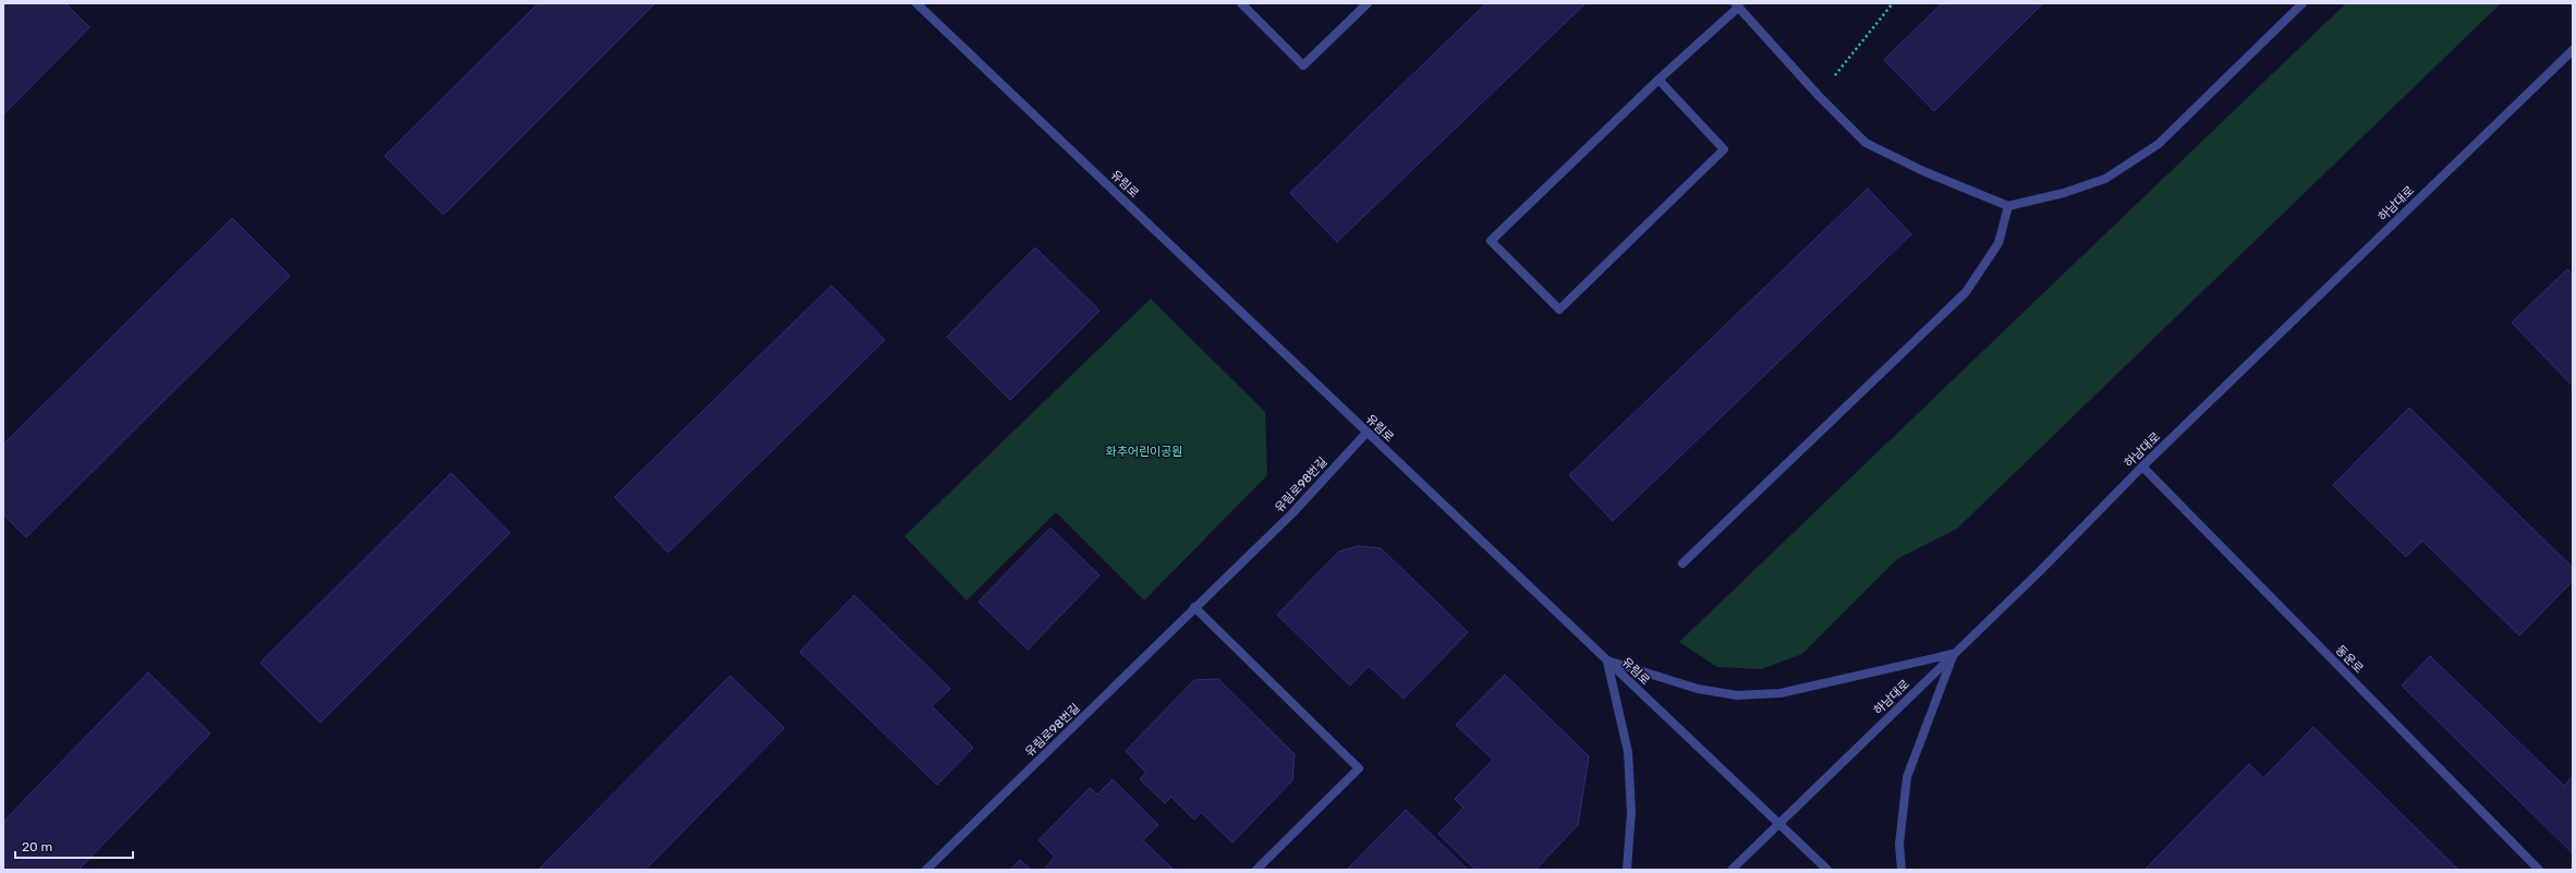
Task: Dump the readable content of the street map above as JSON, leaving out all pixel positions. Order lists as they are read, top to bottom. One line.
{"streets":{"street":["유림로","하남대로","유림로98번길","동운로"]},"crossings":[["유림로","하남대로"],["유림로","유림로98번길"],["하남대로","동운로"]],"parks":["화추어린이공원"],"scale_bar":"20 m"}
